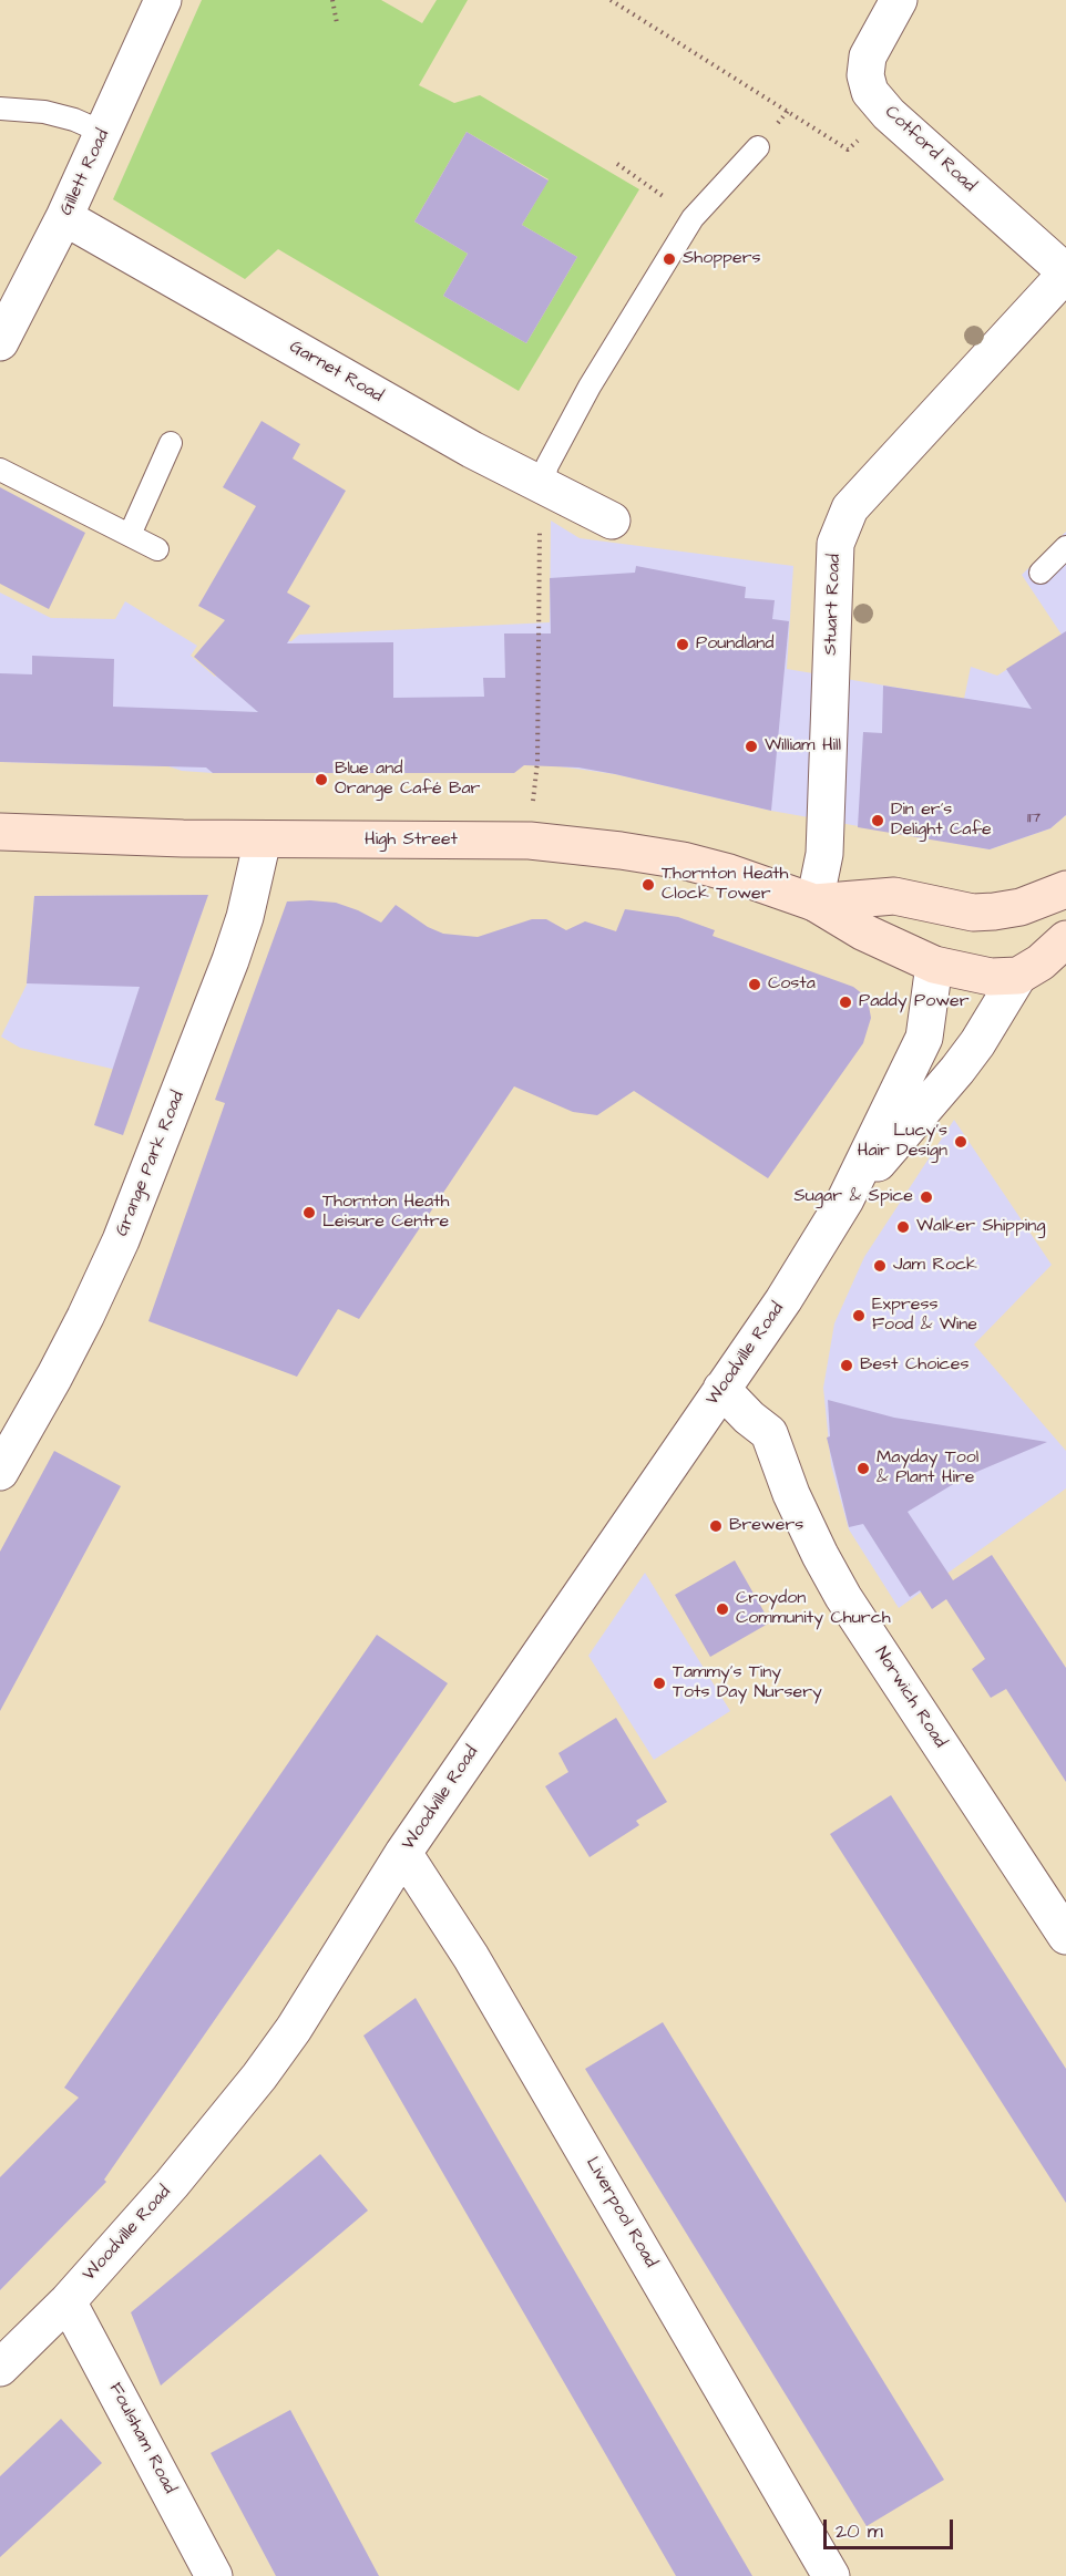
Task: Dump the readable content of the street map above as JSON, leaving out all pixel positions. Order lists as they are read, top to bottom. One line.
{"streets":{"main road":["High Street"],"street":["Cotford Road","Gillett Road","Garnet Road","Stuart Road","Grange Park Road","Woodville Road","Norwich Road","Liverpool Road","Foulsham Road"]},"crossings":[["Cotford Road","Stuart Road"],["Gillett Road","Garnet Road"],["Stuart Road","High Street"],["High Street","Grange Park Road"],["High Street","Woodville Road"],["Woodville Road","Norwich Road"],["Woodville Road","Liverpool Road"],["Woodville Road","Foulsham Road"]],"places":["Shoppers","Poundland","William Hill","Blue and Orange Café Bar","Din er's Delight Cafe","Thornton Heath Clock Tower","Costa","Paddy Power","Lucy's Hair Design","Sugar & Spice","Thornton Heath Leisure Centre","Walker Shipping","Jam Rock","Express Food & Wine","Best Choices","Mayday Tool & Plant Hire","Brewers","Croydon Community Church","Tammy's Tiny Tots Day Nursery"],"house_numbers":["117"],"scale_bar":"20 m"}
